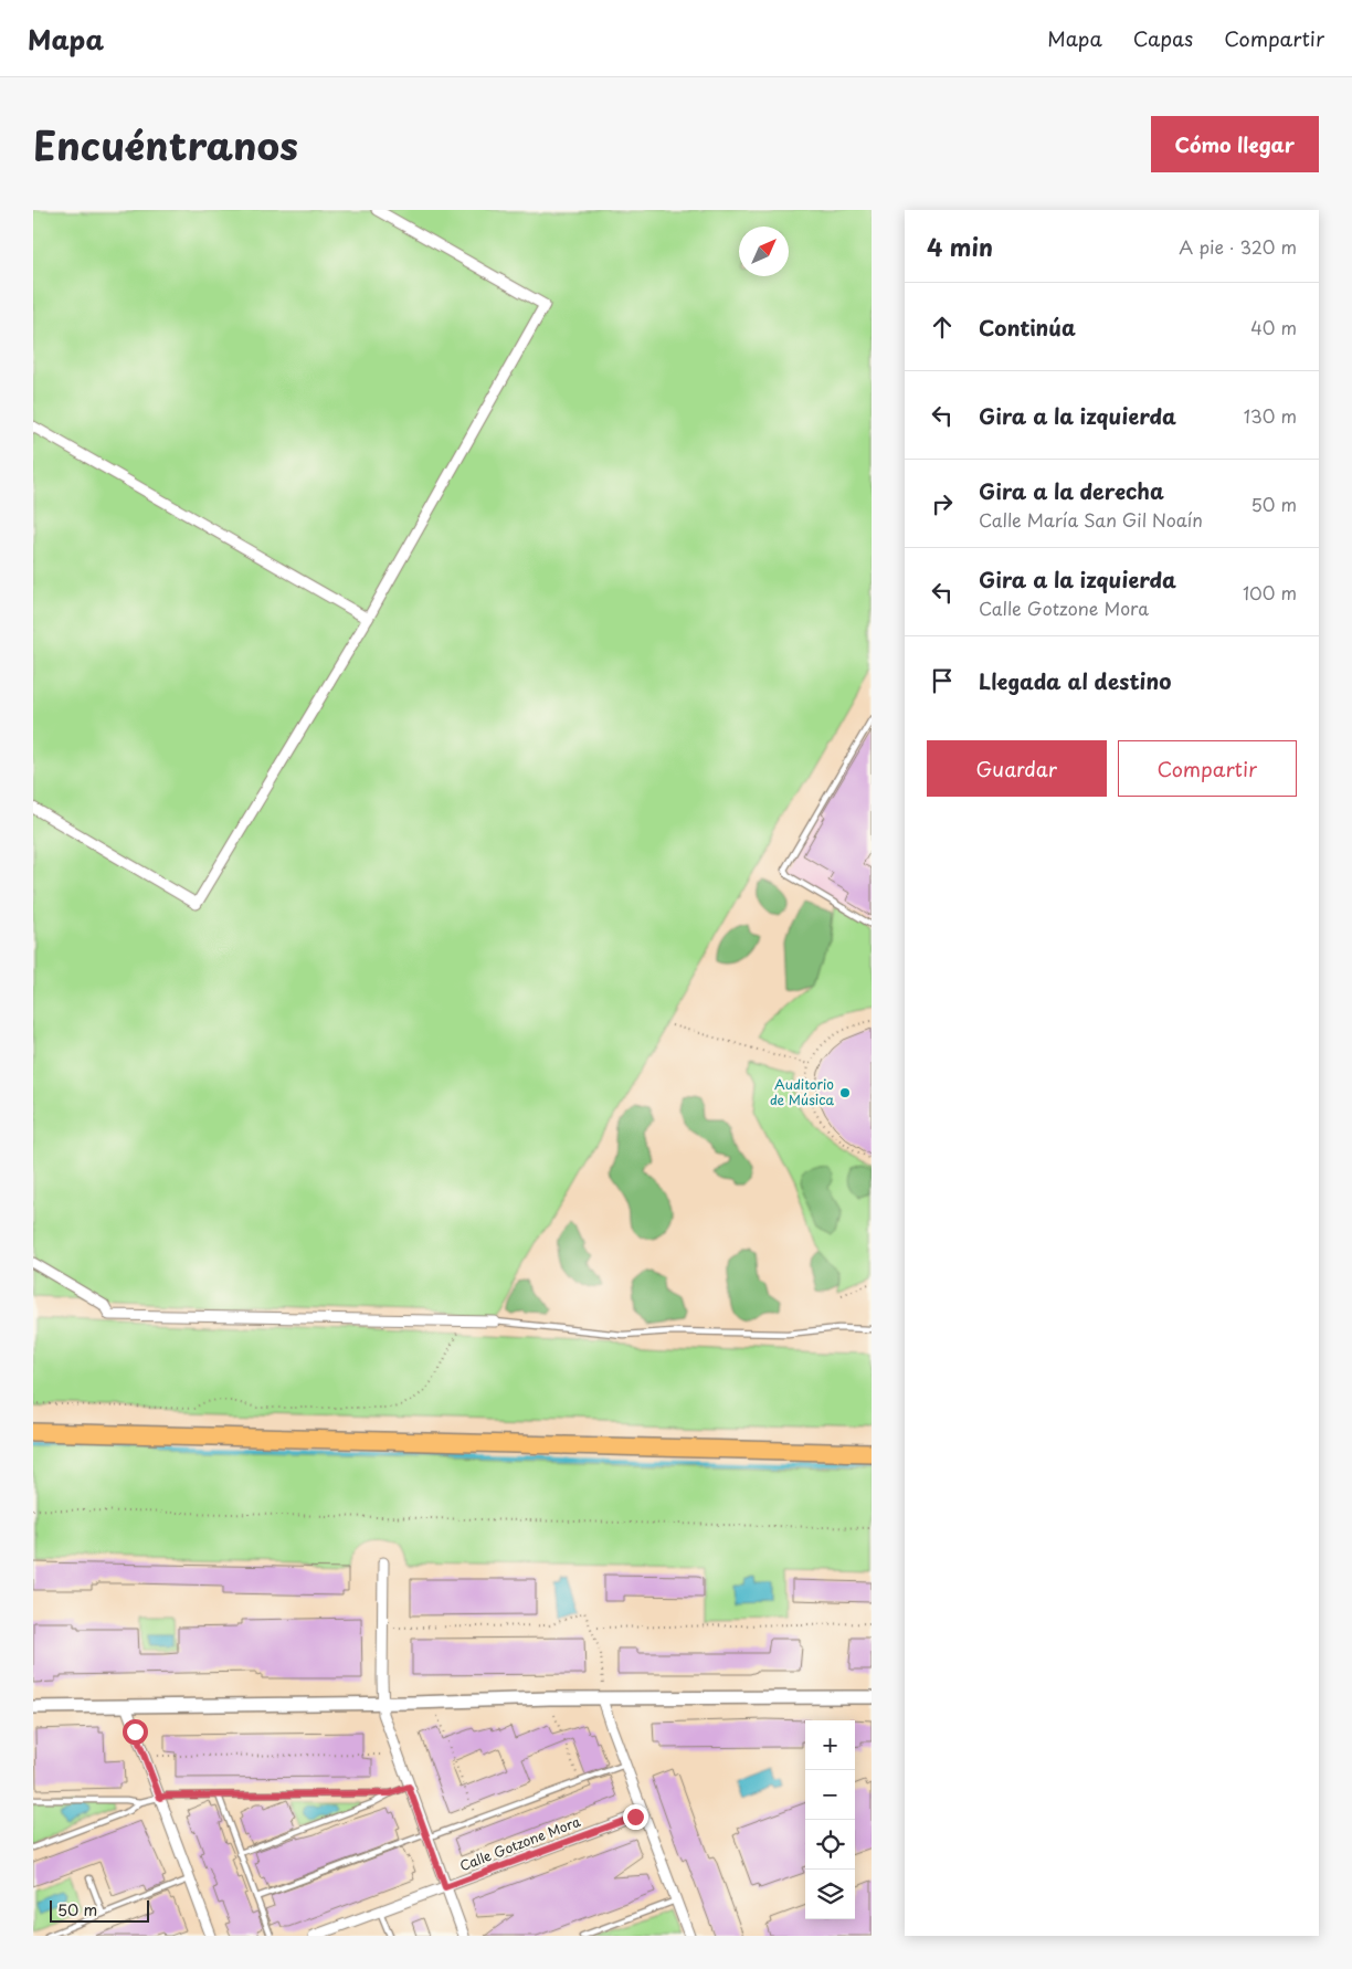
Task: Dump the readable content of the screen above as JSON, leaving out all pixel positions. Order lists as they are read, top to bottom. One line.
{"streets":{"street":["Calle Gotzone Mora"]},"places":["Auditorio de Música"],"scale_bar":"50 m","north":"top right","page":{"header":"Mapa","nav":["Mapa","Capas","Compartir"],"title":"Encuéntranos","buttons":["Cómo llegar",["Guardar","Compartir"]],"heading":["4 min","A pie · 320 m"],"list":[["Continúa","40 m"],["Gira a la izquierda","130 m"],["Gira a la derecha","Calle María San Gil Noaín","50 m"],["Gira a la izquierda","Calle Gotzone Mora","100 m"],"Llegada al destino"],"map_buttons":["+","−"],"scale":"50 m"}}
